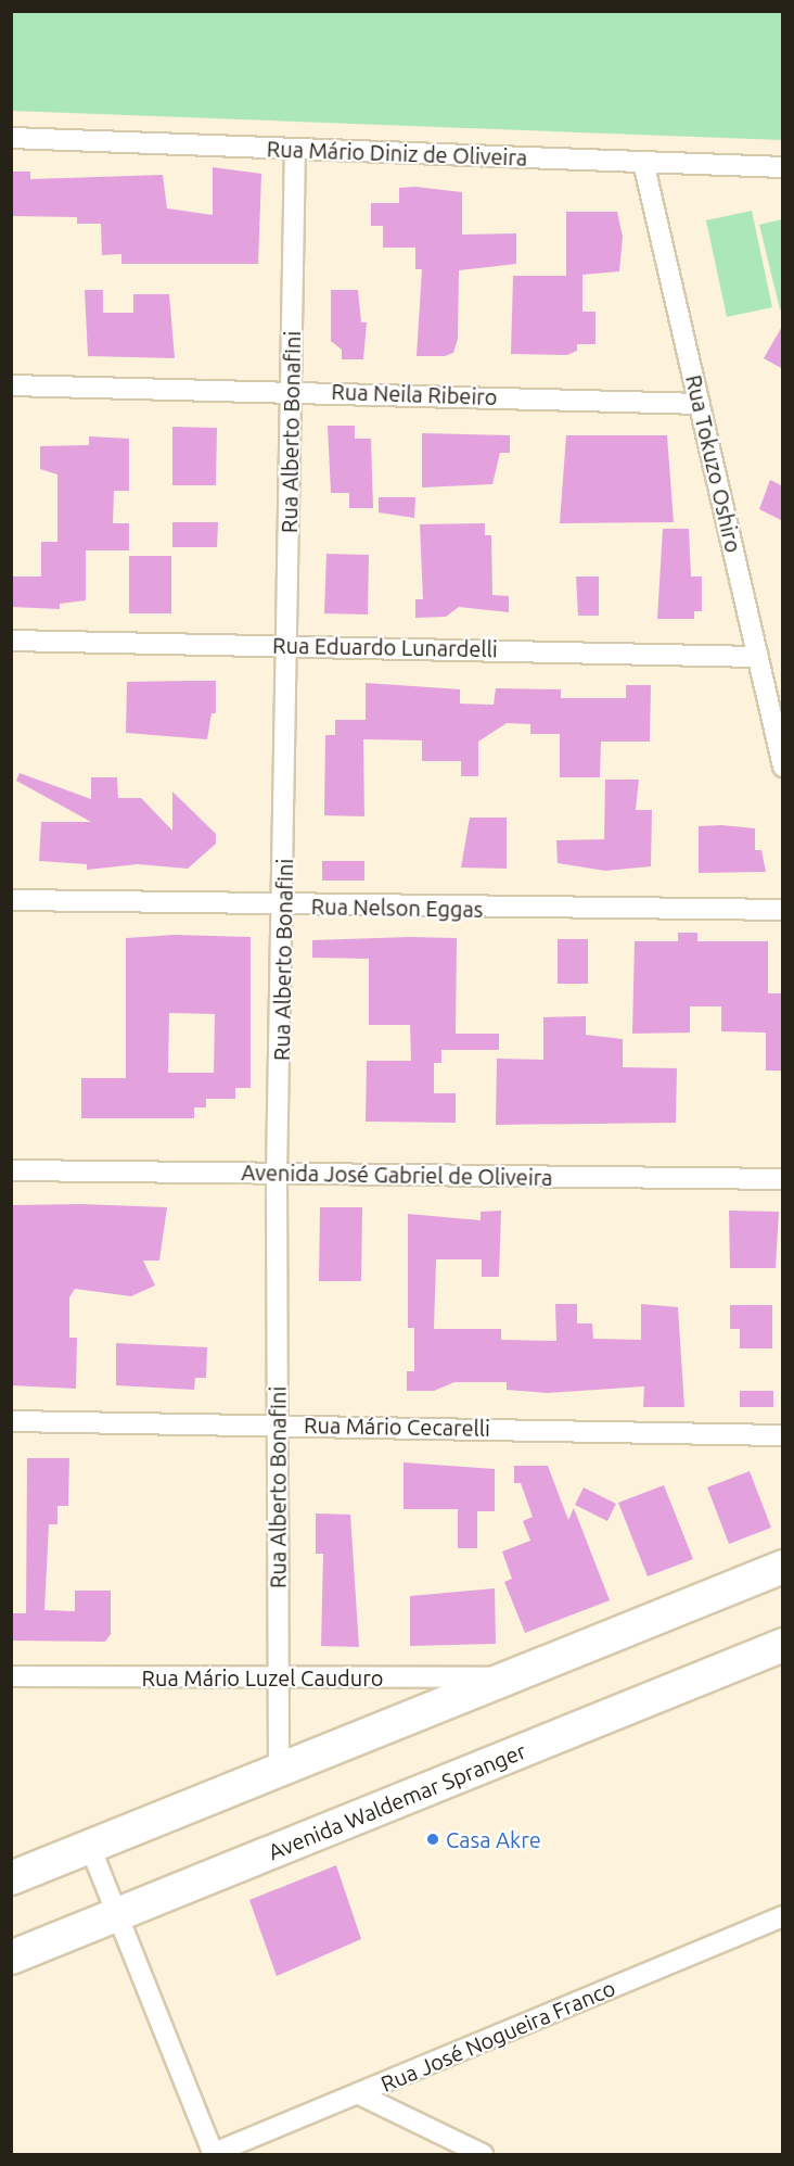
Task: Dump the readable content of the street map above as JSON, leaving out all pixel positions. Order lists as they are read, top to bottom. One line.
{"streets":{"main road":["Avenida Waldemar Spranger"],"street":["Rua Mário Diniz de Oliveira","Rua Neila Ribeiro","Rua Alberto Bonafini","Rua Tokuzo Oshiro","Rua Eduardo Lunardelli","Rua Nelson Eggas","Avenida José Gabriel de Oliveira","Rua Mário Cecarelli","Rua Mário Luzel Cauduro","Rua José Nogueira Franco"]},"crossings":[["Rua Mário Diniz de Oliveira","Rua Alberto Bonafini"],["Rua Mário Diniz de Oliveira","Rua Tokuzo Oshiro"],["Rua Neila Ribeiro","Rua Alberto Bonafini"],["Rua Neila Ribeiro","Rua Tokuzo Oshiro"],["Rua Alberto Bonafini","Rua Eduardo Lunardelli"],["Rua Alberto Bonafini","Rua Nelson Eggas"],["Rua Alberto Bonafini","Avenida José Gabriel de Oliveira"],["Rua Alberto Bonafini","Rua Mário Cecarelli"],["Rua Alberto Bonafini","Rua Mário Luzel Cauduro"],["Rua Tokuzo Oshiro","Rua Eduardo Lunardelli"]],"places":["Casa Akre"]}
